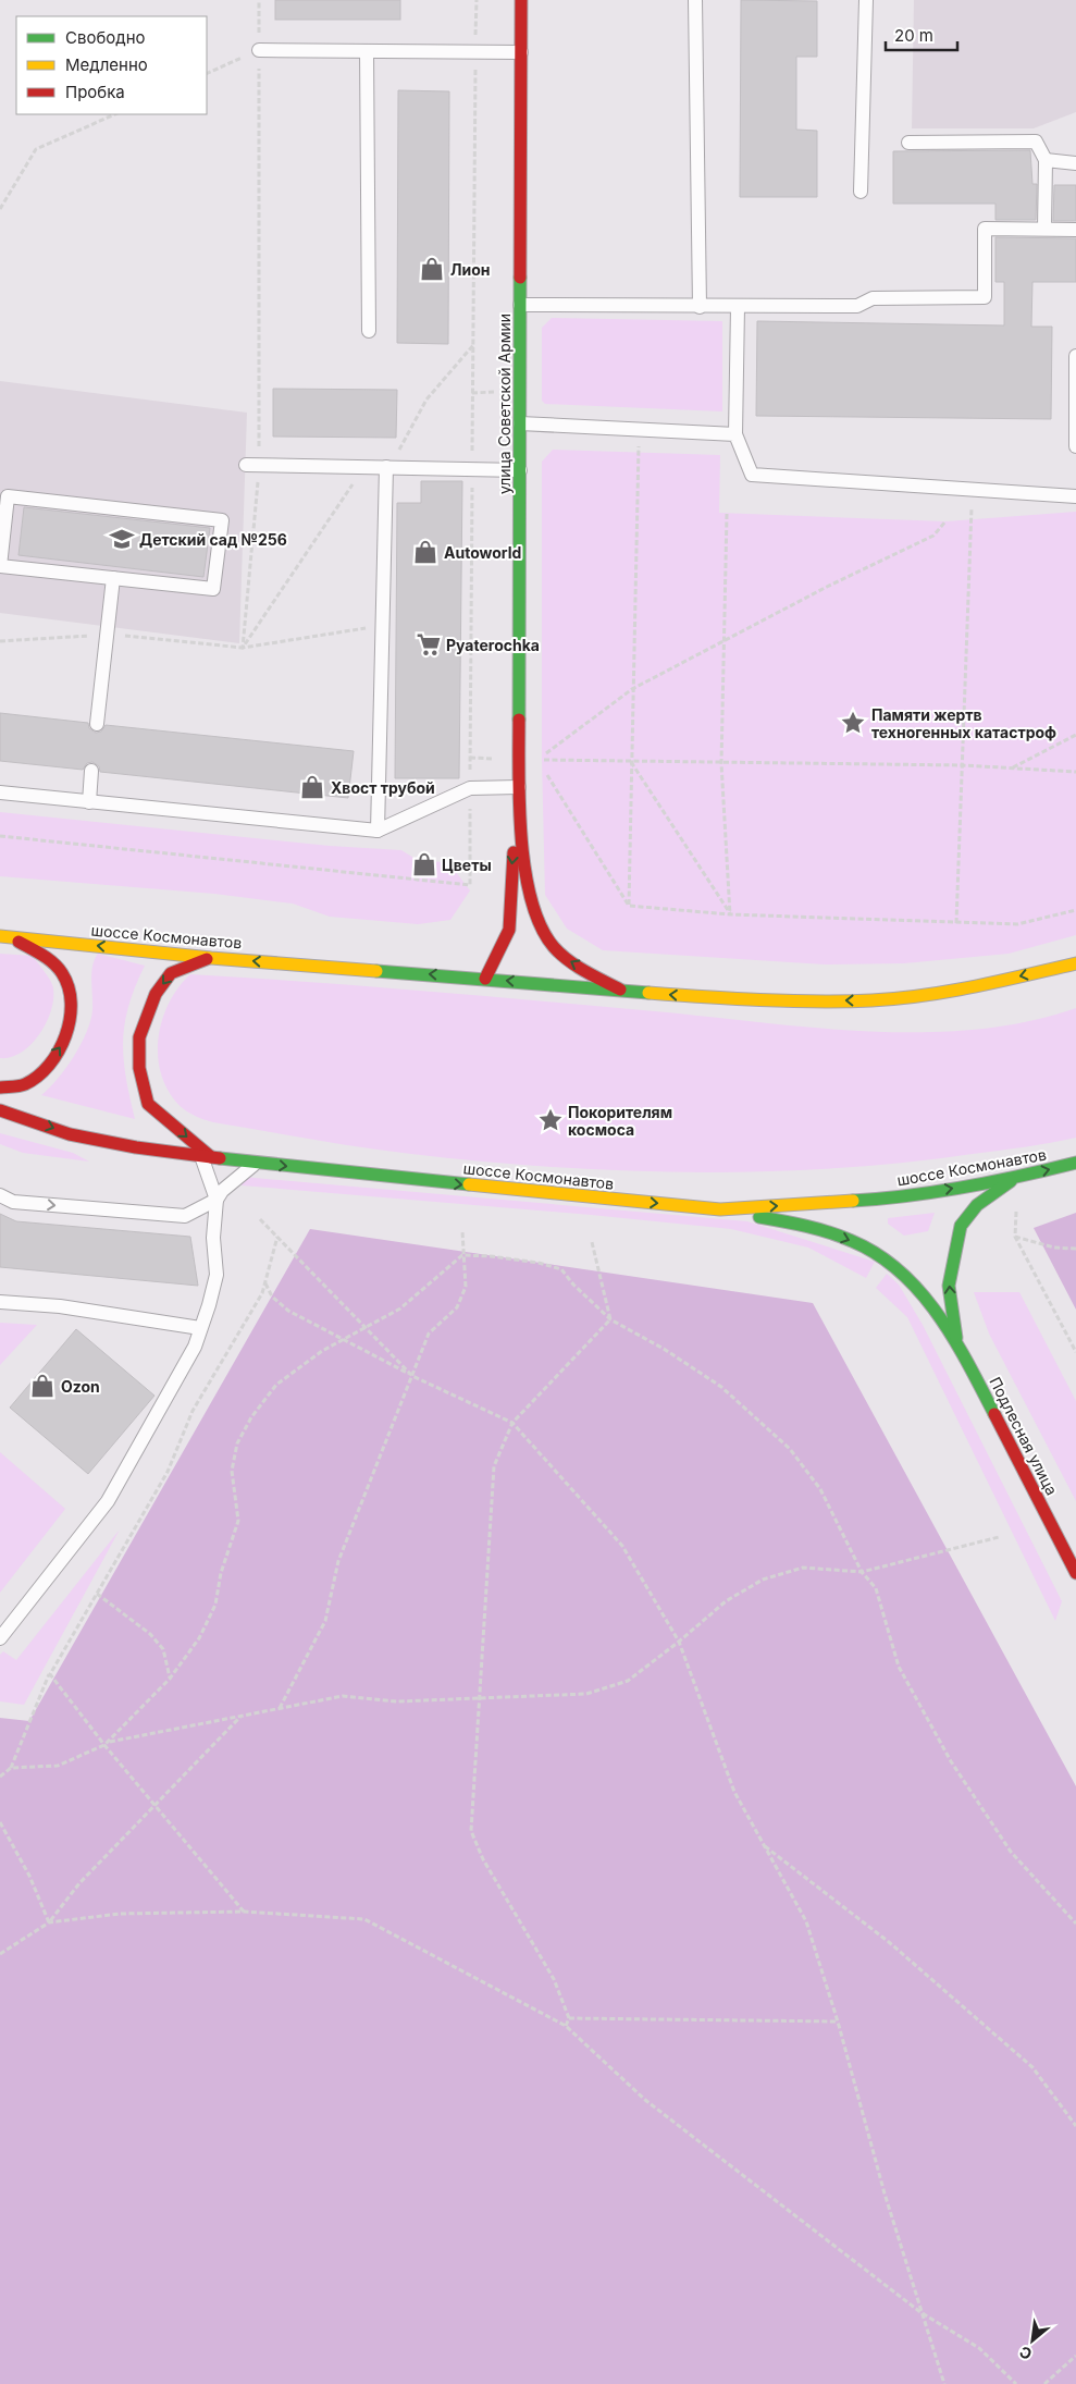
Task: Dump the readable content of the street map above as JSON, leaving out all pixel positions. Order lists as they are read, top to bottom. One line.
{"streets":{"main road":["улица Советской Армии","шоссе Космонавтов","Подлесная улица"]},"crossings":[["улица Советской Армии","шоссе Космонавтов"]],"places":{"shop":["Лион","Autoworld","Хвост трубой","Цветы","Ozon"],"school or university":["Детский сад №256"],"supermarket":["Pyaterochka"],"place":["Памяти жертв техногенных катастроф","Покорителям космоса"]},"legend":["Свободно","Медленно","Пробка"],"scale_bar":"20 m","north":"bottom left"}
